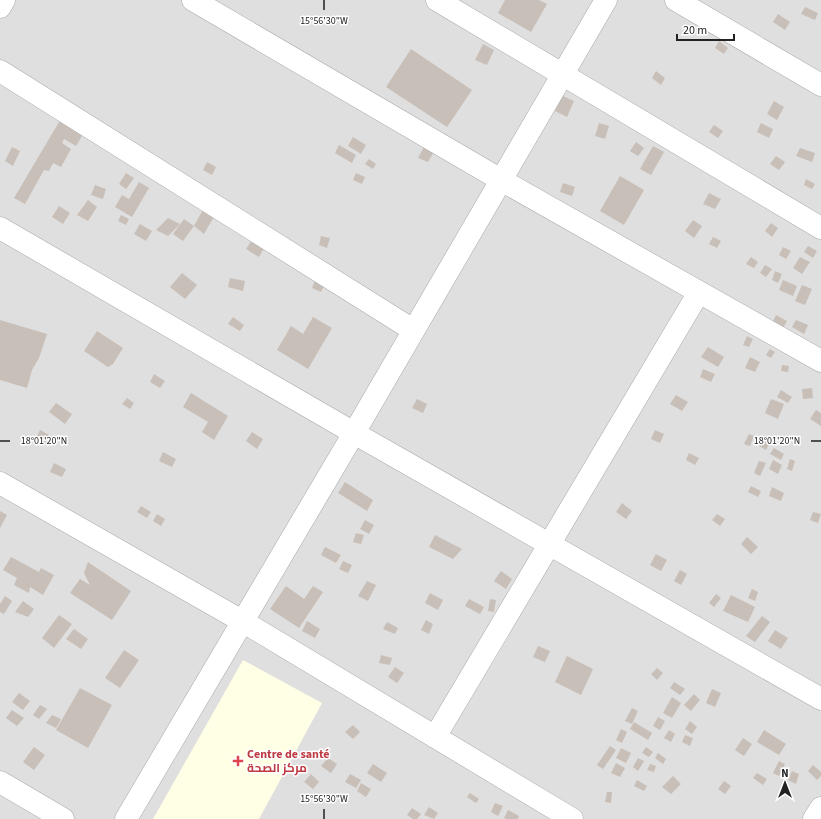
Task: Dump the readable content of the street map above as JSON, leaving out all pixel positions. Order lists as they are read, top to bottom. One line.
{"places":{"health":["Centre de santé مركز الصحة"]},"scale_bar":"20 m","north":"top","coordinates":["15°56'30\"W","18°01'20\"N"]}
